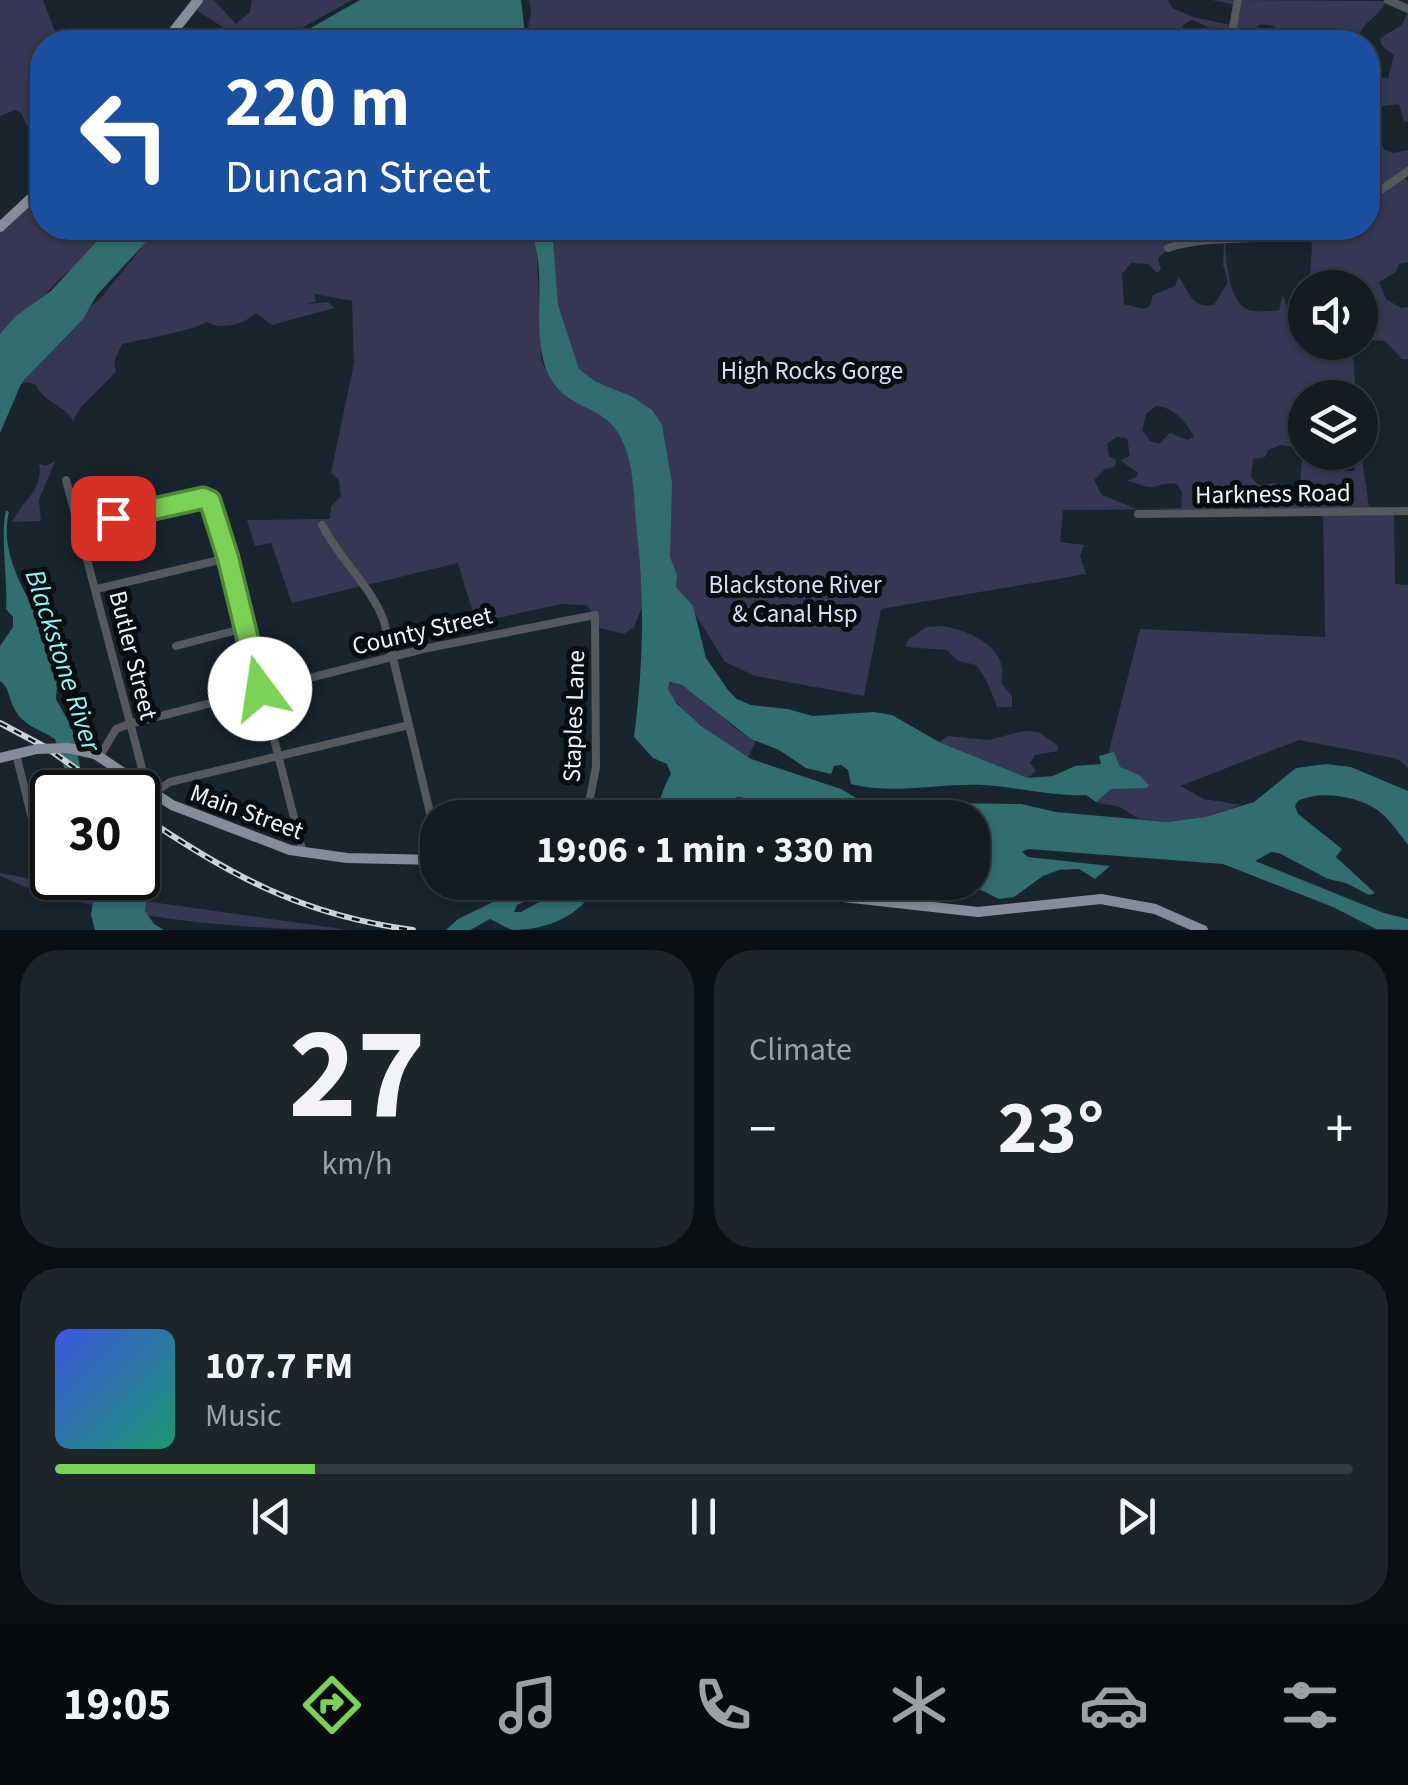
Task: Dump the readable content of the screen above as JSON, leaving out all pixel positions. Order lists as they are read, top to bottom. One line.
{"streets":{"main road":["Main Street"],"street":["Harkness Road","County Street","Butler Street","Staples Lane"]},"crossings":[["County Street","Butler Street"],["County Street","Staples Lane"]],"water":["Blackstone River"],"parks":["High Rocks Gorge","Blackstone River & Canal Hsp"],"page":{"turn":["220 m","Duncan Street"],"limit":"30","trip":"19:06 · 1 min · 330 m","tile":[["27","km/h"],"Climate"],"heat":["−","23°","+"],"song":["107.7 FM","Music"],"tabs":"19:05"}}
